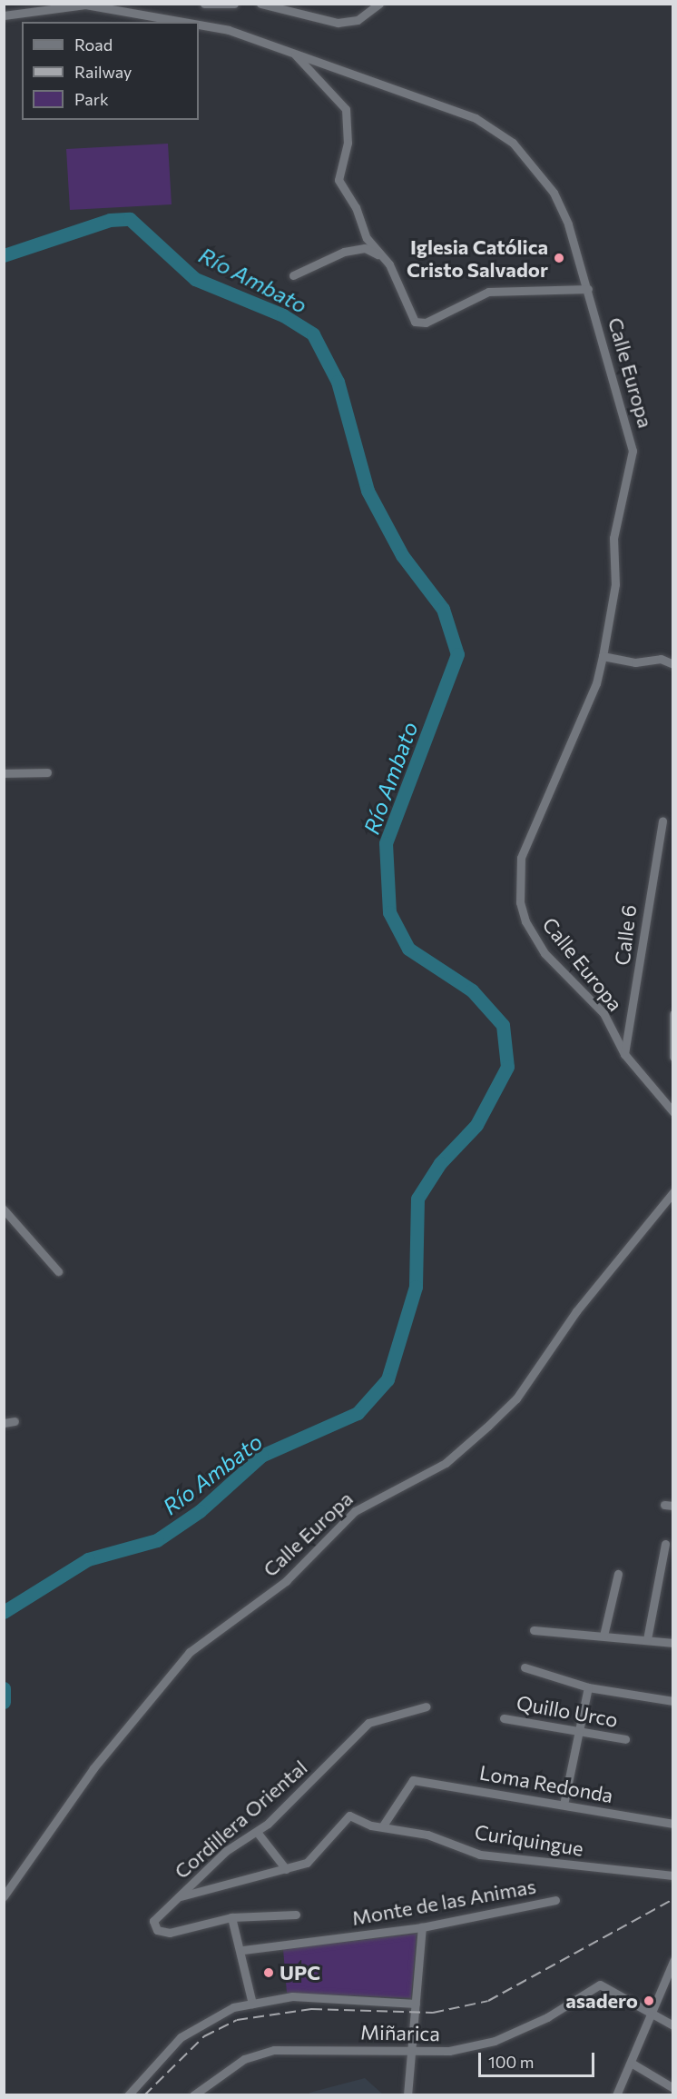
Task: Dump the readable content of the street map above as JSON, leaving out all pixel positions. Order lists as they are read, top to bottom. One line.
{"streets":{"street":["Calle Europa","Calle 6","Quillo Urco","Loma Redonda","Cordillera Oriental","Curiquingue","Monte de las Animas","Miñarica"]},"crossings":[["Calle Europa","Calle 6"],["Loma Redonda","Curiquingue"]],"water":["Río Ambato"],"places":["Iglesia Católica Cristo Salvador","UPC","asadero"],"legend":["Road","Railway","Park"],"scale_bar":"100 m"}
